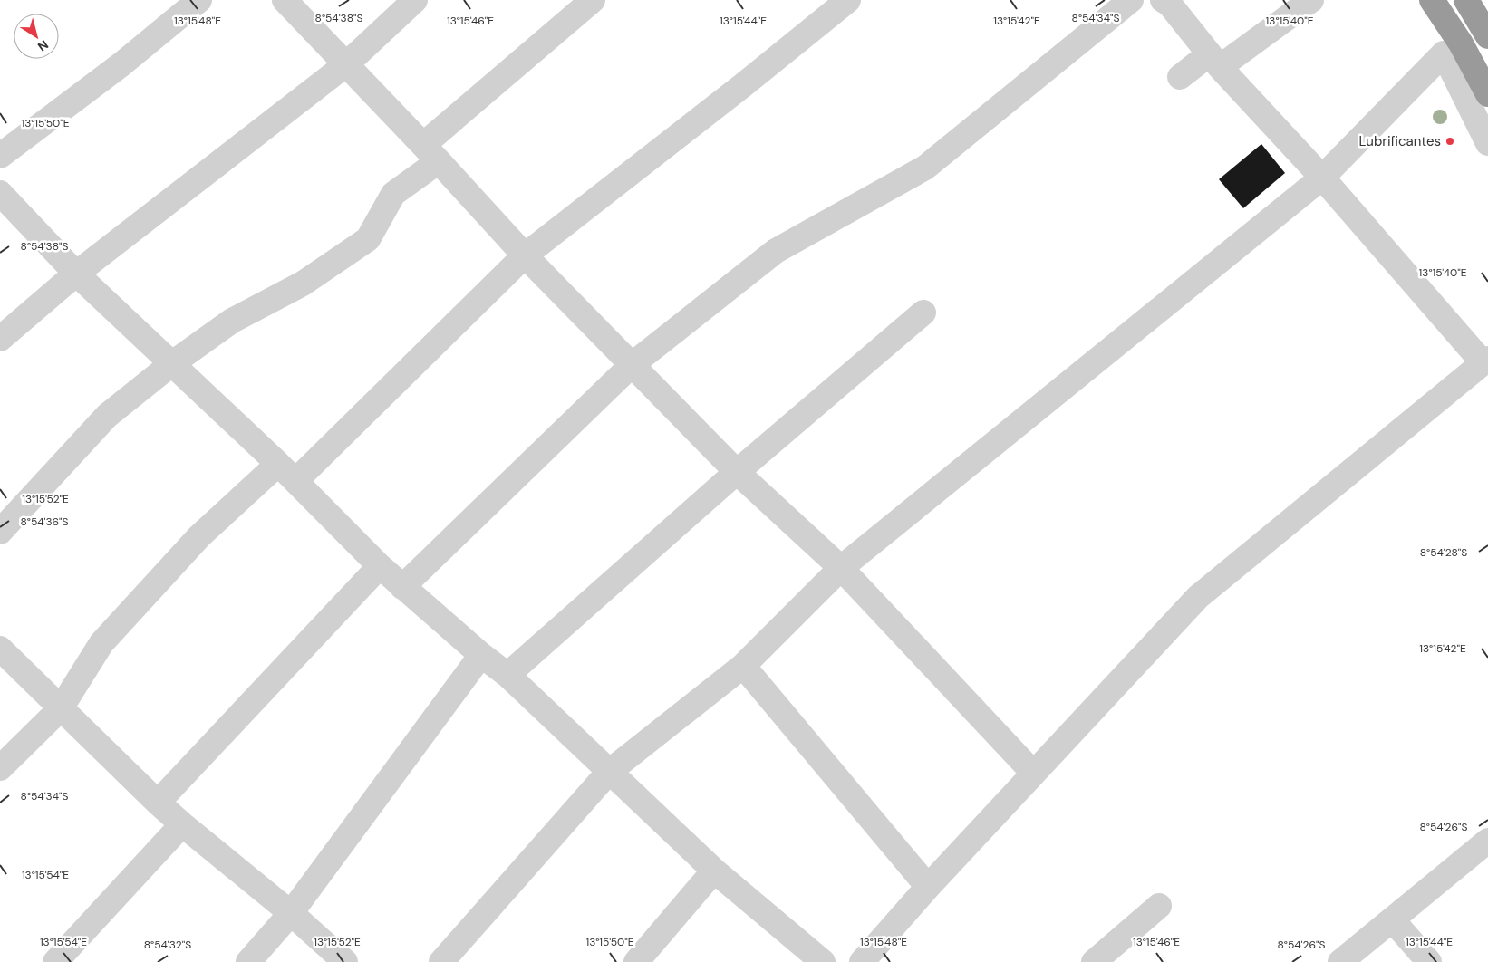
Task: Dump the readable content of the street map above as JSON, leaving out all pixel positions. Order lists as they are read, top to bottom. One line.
{"places":["Lubrificantes"],"north":"bottom right","coordinates":["8°54'38\"S","8°54'34\"S","13°15'48\"E","13°15'44\"E","13°15'42\"E","13°15'40\"E","13°15'46\"E","13°15'50\"E","13°15'52\"E","8°54'36\"S","8°54'28\"S","8°54'26\"S","13°15'54\"E","8°54'32\"S"]}
